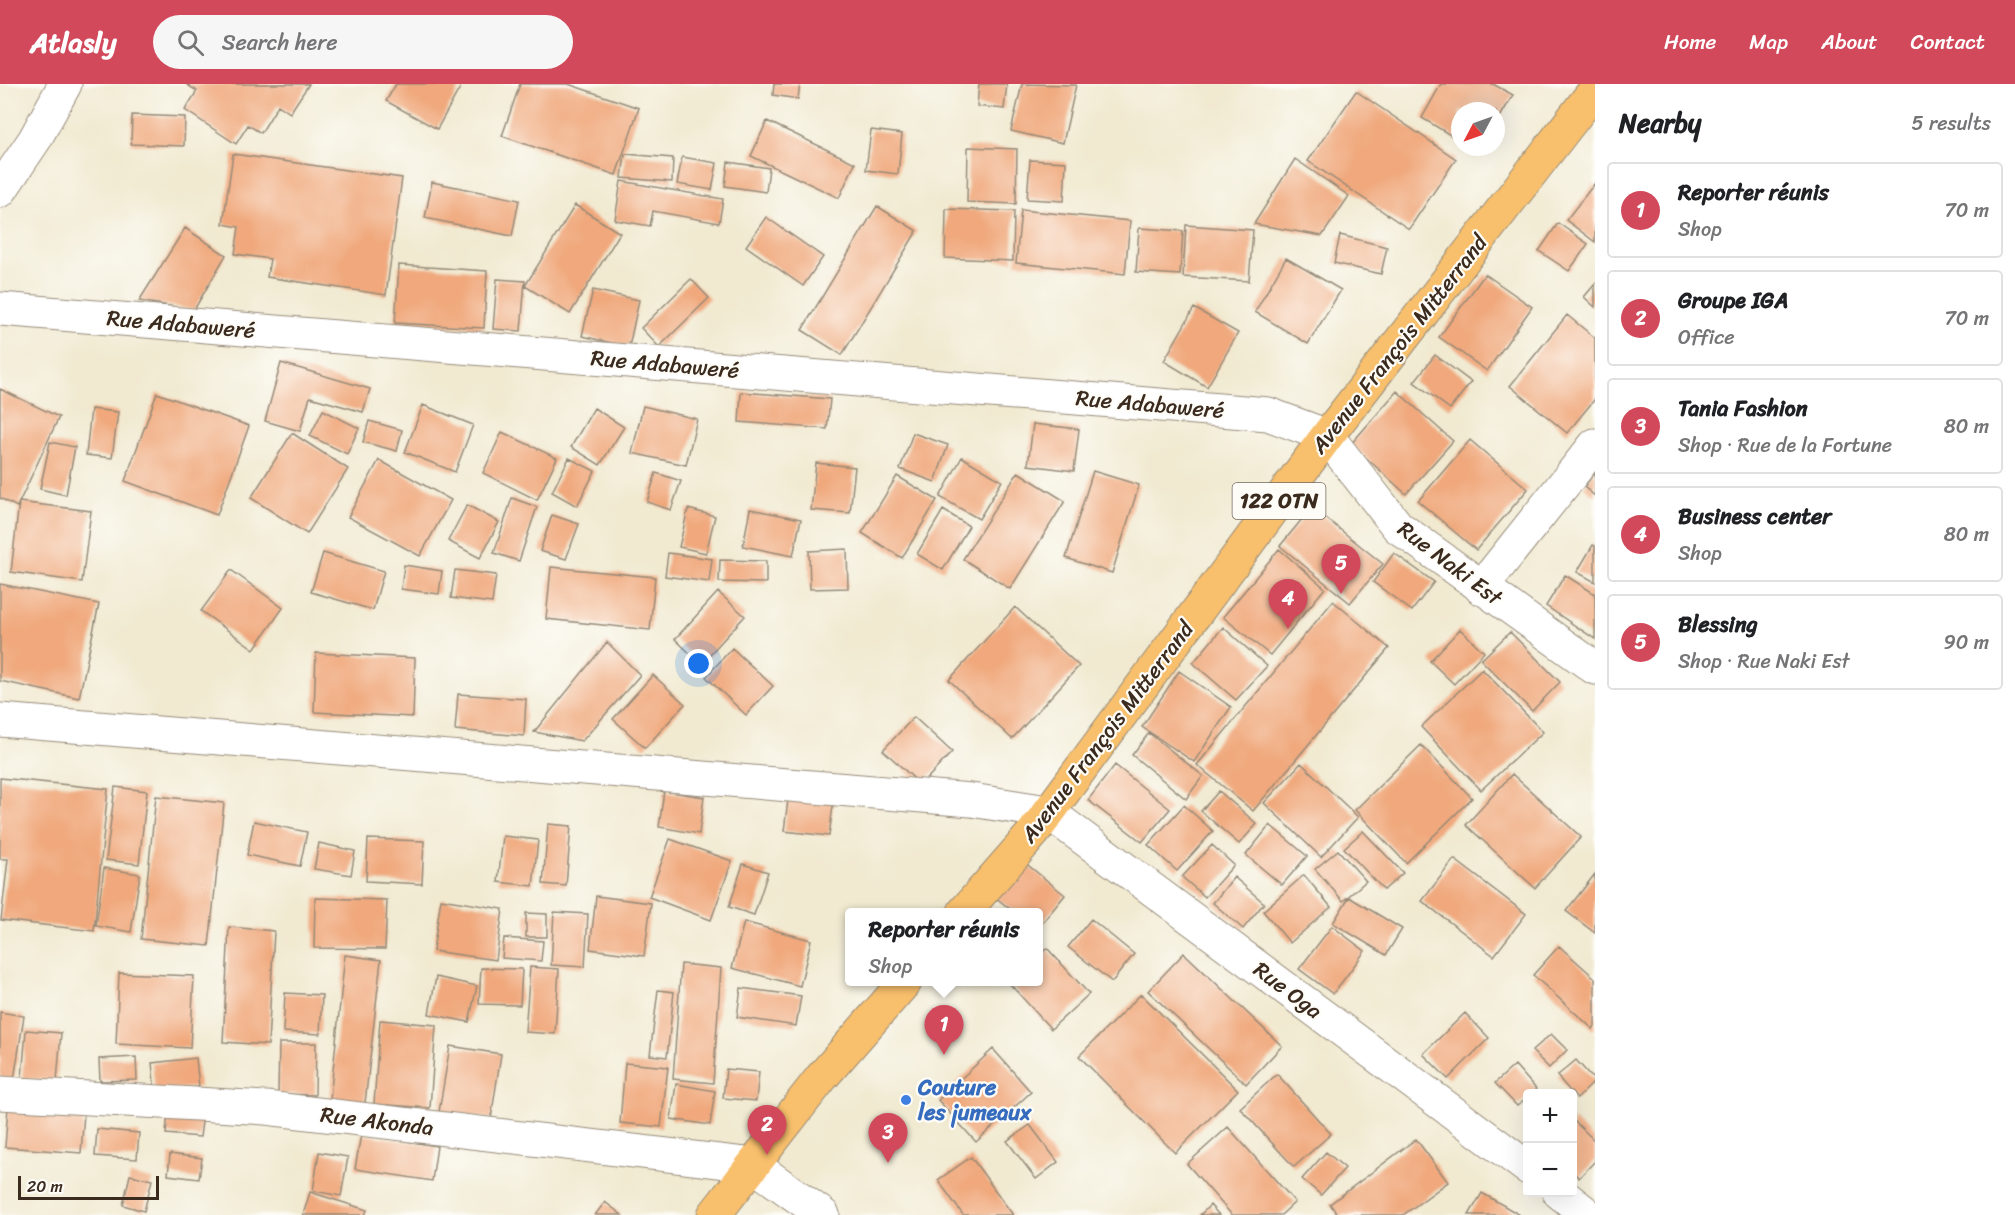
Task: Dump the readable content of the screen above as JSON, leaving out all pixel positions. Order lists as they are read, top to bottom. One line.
{"streets":{"highway":["Avenue François Mitterrand","122 OTN"],"street":["Rue Adabaweré","Rue Naki Est","Rue Oga","Rue Akonda"]},"crossings":[["Rue Adabaweré","Avenue François Mitterrand"],["Rue Adabaweré","Rue Naki Est"],["Avenue François Mitterrand","Rue Naki Est"],["Avenue François Mitterrand","Rue Oga"]],"places":["Couture les jumeaux"],"scale_bar":"20 m","north":"bottom left","page":{"header":"Atlasly","search":"Search here","nav":["Home","Map","About","Contact"],"heading":["Nearby","5 results"],"list":[{"mark":"1","name":"Reporter réunis","note":"Shop","value":"70 m"},{"mark":"2","name":"Groupe IGA","note":"Office","value":"70 m"},{"mark":"3","name":"Tania Fashion","note":"Shop · Rue de la Fortune","value":"80 m"},{"mark":"4","name":"Business center","note":"Shop","value":"80 m"},{"mark":"5","name":"Blessing","note":"Shop · Rue Naki Est","value":"90 m"}],"pins":["5","4","1","2","3"],"popup":["Reporter réunis","Shop"],"map_buttons":["+","−"],"scale":"20 m"}}
